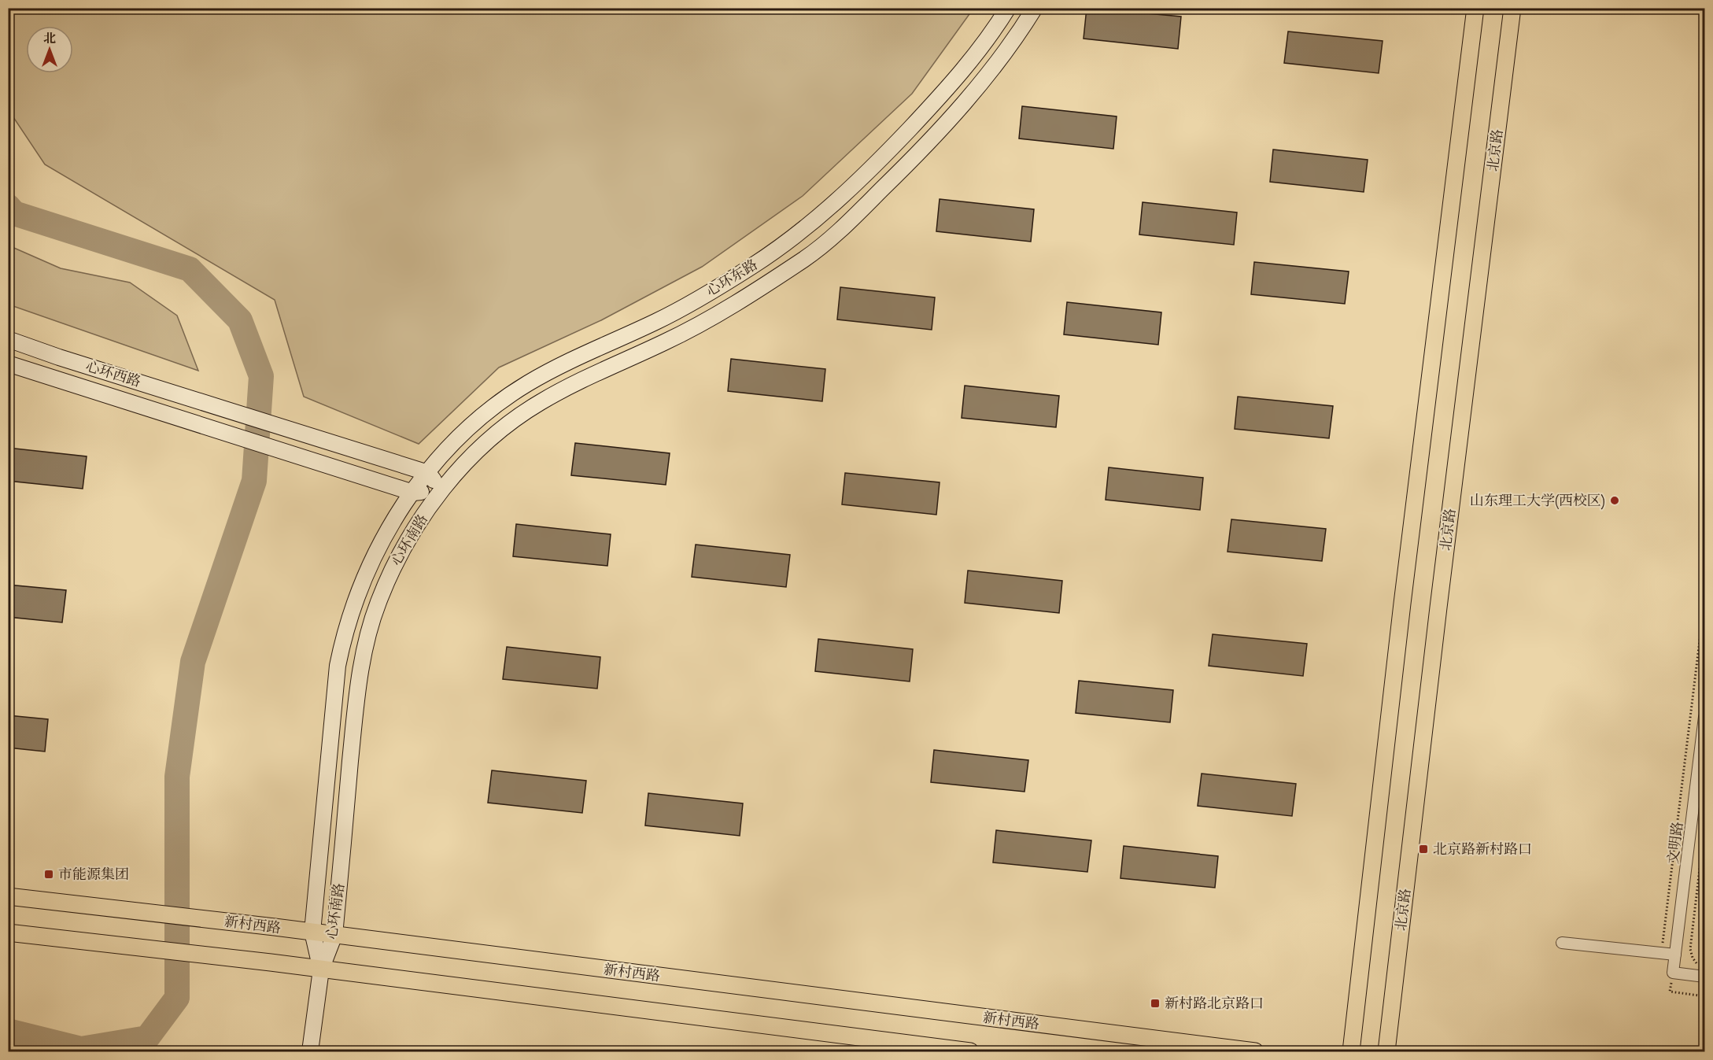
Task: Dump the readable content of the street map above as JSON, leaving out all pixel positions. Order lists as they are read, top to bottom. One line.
{"streets":{"main road":["北京路","心环东路","心环西路","心环南路","新村西路"],"street":["文明路"]},"crossings":[["心环东路","心环西路"],["心环东路","心环南路"],["心环西路","心环南路"],["心环南路","新村西路"]],"places":{"other":["山东理工大学(西校区)"],"transit":["北京路新村路口","市能源集团","新村路北京路口"]},"north":"top"}
